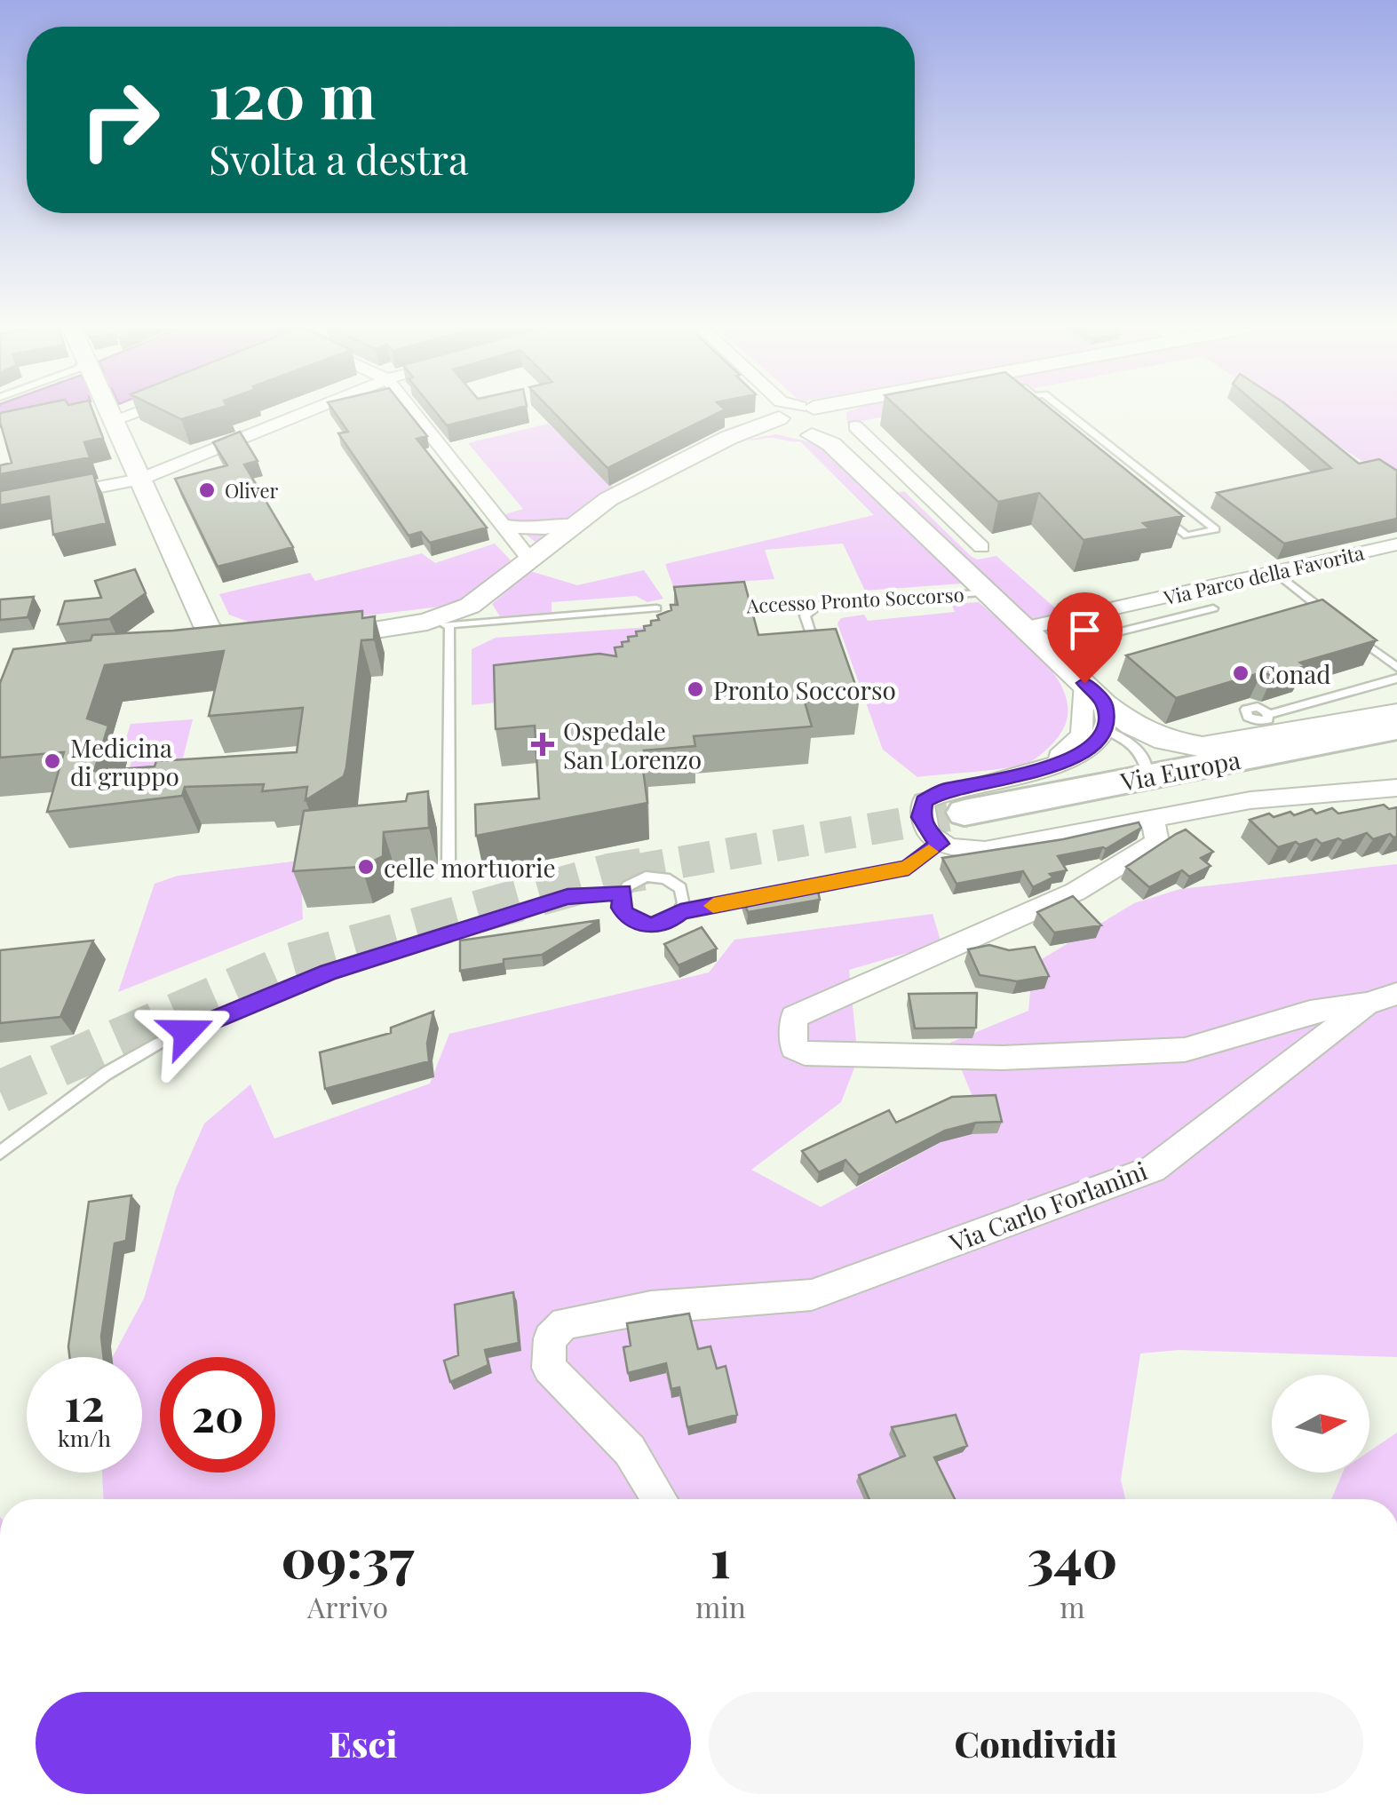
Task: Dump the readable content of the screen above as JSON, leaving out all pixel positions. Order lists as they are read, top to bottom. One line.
{"streets":{"main road":["Via Europa"],"street":["Via Parco della Favorita","Via Carlo Forlanini"],"lane":["Accesso Pronto Soccorso"]},"places":{"other":["Oliver","Conad","Pronto Soccorso","Medicina di gruppo","celle mortuorie"],"health":["Ospedale San Lorenzo"]},"north":"right","page":{"turn":["120 m","Svolta a destra"],"speed":"12 km/h","limit":"20","eta":["09:37","Arrivo","1","min","340","m"],"buttons":["Esci","Condividi"]}}
